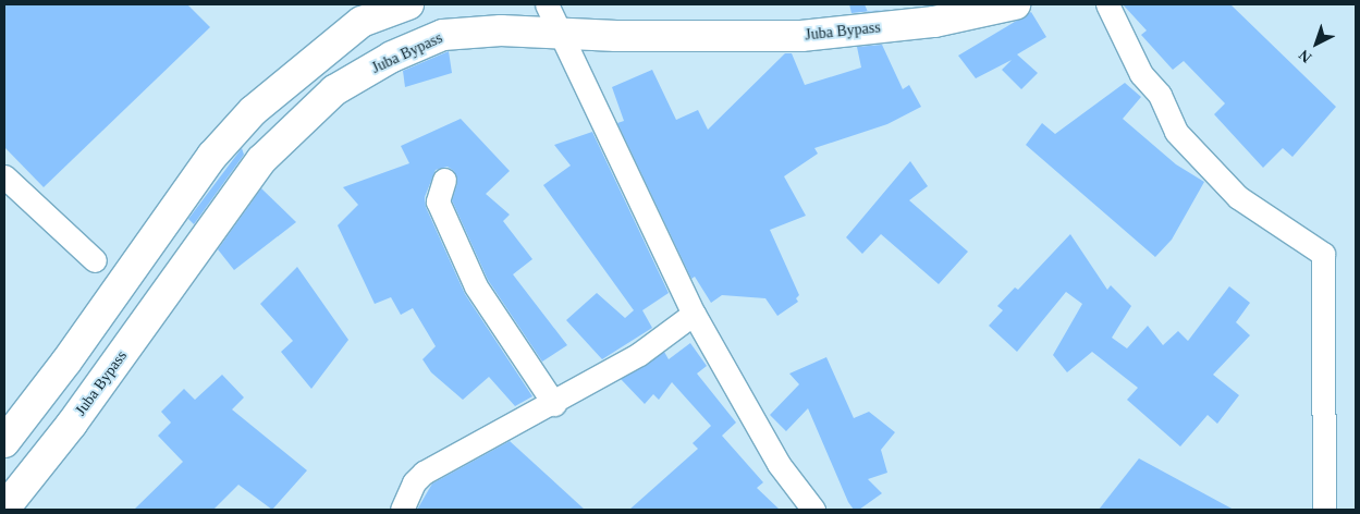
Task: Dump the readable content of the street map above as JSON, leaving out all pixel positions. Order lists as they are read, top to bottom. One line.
{"streets":{"main road":["Juba Bypass"]},"north":"bottom left"}
